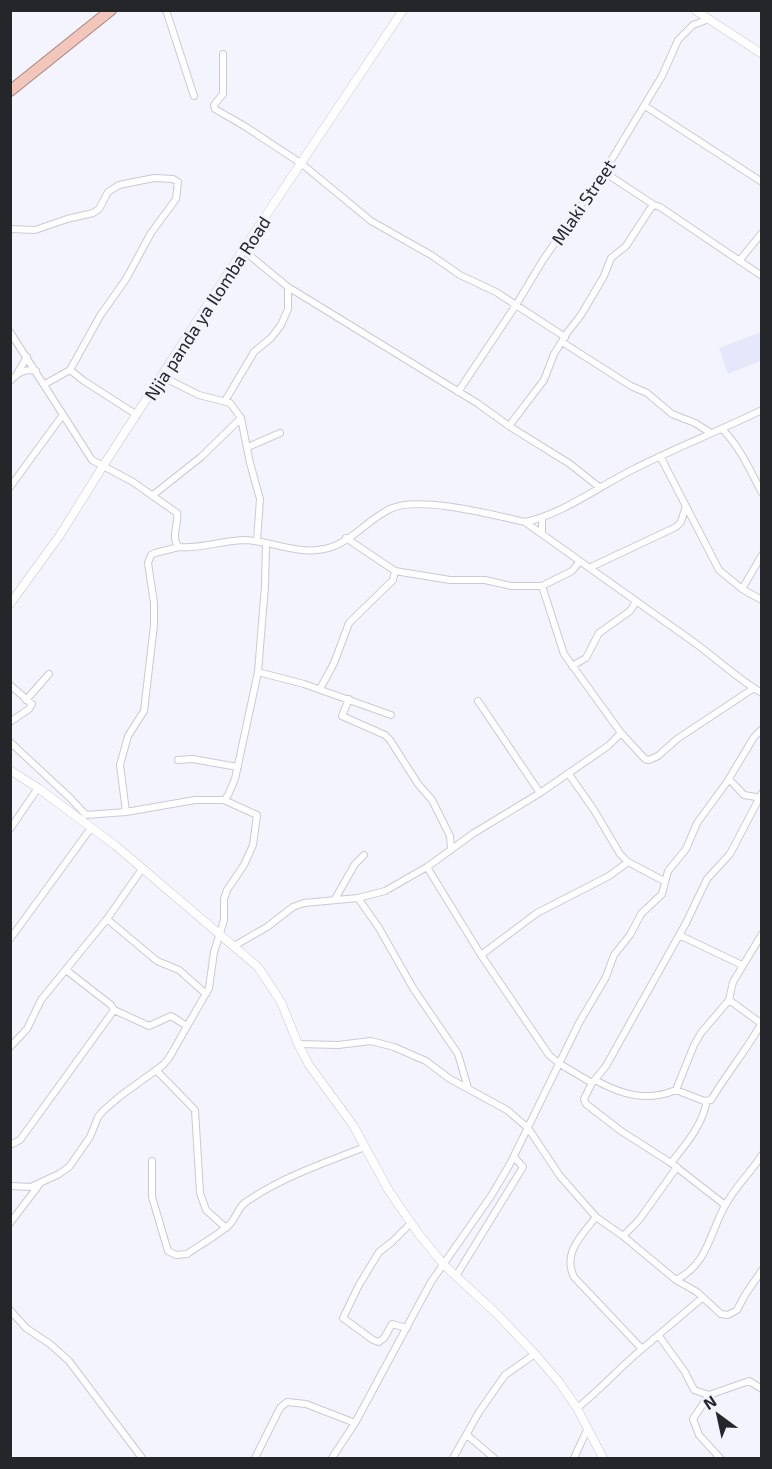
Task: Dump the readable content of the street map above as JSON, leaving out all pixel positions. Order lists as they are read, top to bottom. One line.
{"streets":{"street":["Mlaki Street","Njia panda ya Ilomba Road"]},"north":"top left"}
